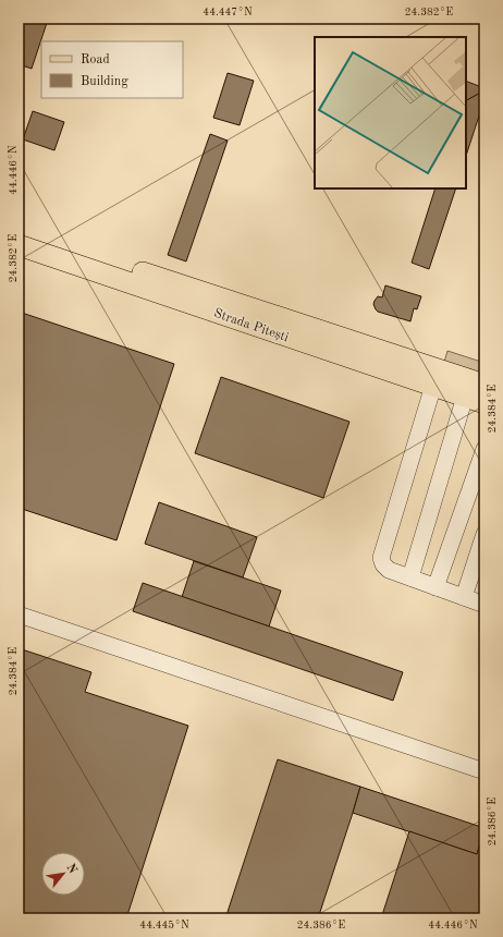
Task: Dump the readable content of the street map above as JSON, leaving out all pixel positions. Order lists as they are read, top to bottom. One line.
{"streets":{"main road":["Strada Pitești"]},"legend":["Road","Building"],"north":"top right","coordinates":["44.447°N","24.382°E","44.446°N","24.384°E","24.386°E","44.445°N"]}
